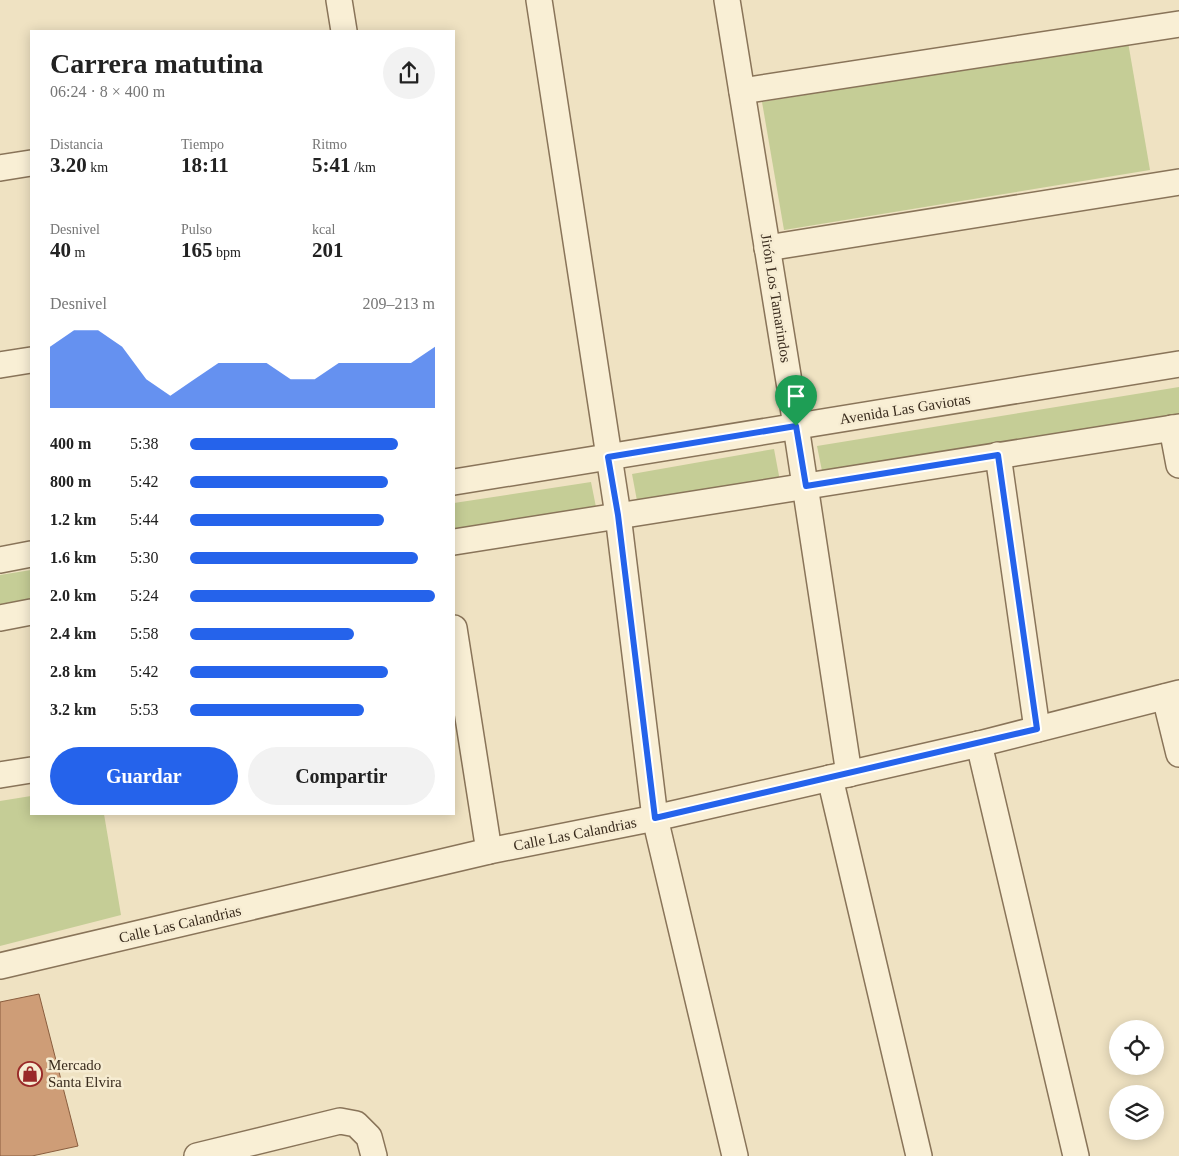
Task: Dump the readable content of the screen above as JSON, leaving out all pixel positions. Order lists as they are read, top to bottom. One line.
{"streets":{"street":["Jirón Los Tamarindos","Avenida Las Gaviotas","Calle Las Calandrias"]},"crossings":[["Jirón Los Tamarindos","Avenida Las Gaviotas"],["Jirón Los Tamarindos","Calle Las Calandrias"]],"places":{"shop":["Mercado Santa Elvira"]},"page":{"heading":["Carrera matutina","06:24 · 8 × 400 m"],"stats":[["Distancia","3.20 km"],["Tiempo","18:11"],["Ritmo","5:41 /km"],["Desnivel","40 m"],["Pulso","165 bpm"],["kcal","201"]],"chart":["Desnivel","209–213 m"],"list":[{"name":"400 m","note":"5:38"},{"name":"800 m","note":"5:42"},{"name":"1.2 km","note":"5:44"},{"name":"1.6 km","note":"5:30"},{"name":"2.0 km","note":"5:24"},{"name":"2.4 km","note":"5:58"},{"name":"2.8 km","note":"5:42"},{"name":"3.2 km","note":"5:53"}],"buttons":["Guardar","Compartir"]}}
